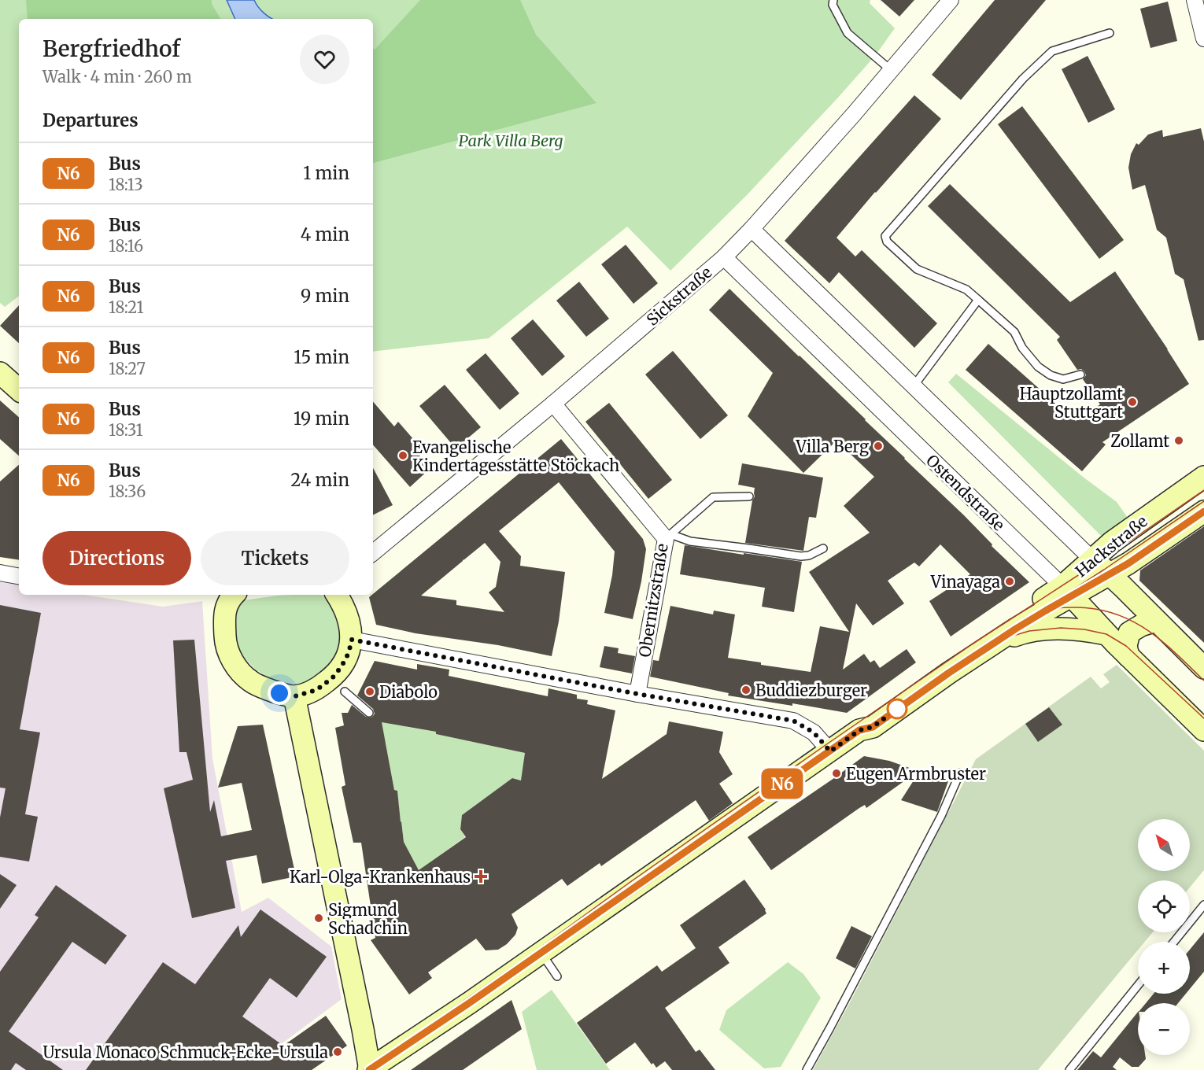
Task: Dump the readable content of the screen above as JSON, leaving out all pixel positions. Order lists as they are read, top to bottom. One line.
{"streets":{"main road":["Ostendstraße","Hackstraße"],"street":["Sickstraße","Obernitzstraße"]},"crossings":[["Sickstraße","Ostendstraße"],["Sickstraße","Obernitzstraße"],["Ostendstraße","Hackstraße"]],"parks":["Park Villa Berg"],"places":{"other":["Hauptzollamt Stuttgart","Zollamt","Villa Berg","Evangelische Kindertagesstätte Stöckach","Vinayaga","Buddiezburger","Diabolo","Eugen Armbruster","Sigmund Schadchin","Ursula Monaco Schmuck-Ecke-Ursula"],"health":["Karl-Olga-Krankenhaus"]},"lines":["bus line N6"],"north":"top left","page":{"on_map":"N6","heading":[["Bergfriedhof","Walk · 4 min · 260 m"],"Departures"],"list":[{"mark":"N6","name":"Bus","note":"18:13","value":"1 min"},{"mark":"N6","name":"Bus","note":"18:16","value":"4 min"},{"mark":"N6","name":"Bus","note":"18:21","value":"9 min"},{"mark":"N6","name":"Bus","note":"18:27","value":"15 min"},{"mark":"N6","name":"Bus","note":"18:31","value":"19 min"},{"mark":"N6","name":"Bus","note":"18:36","value":"24 min"}],"buttons":["Directions","Tickets"],"map_buttons":["+","−"]}}
